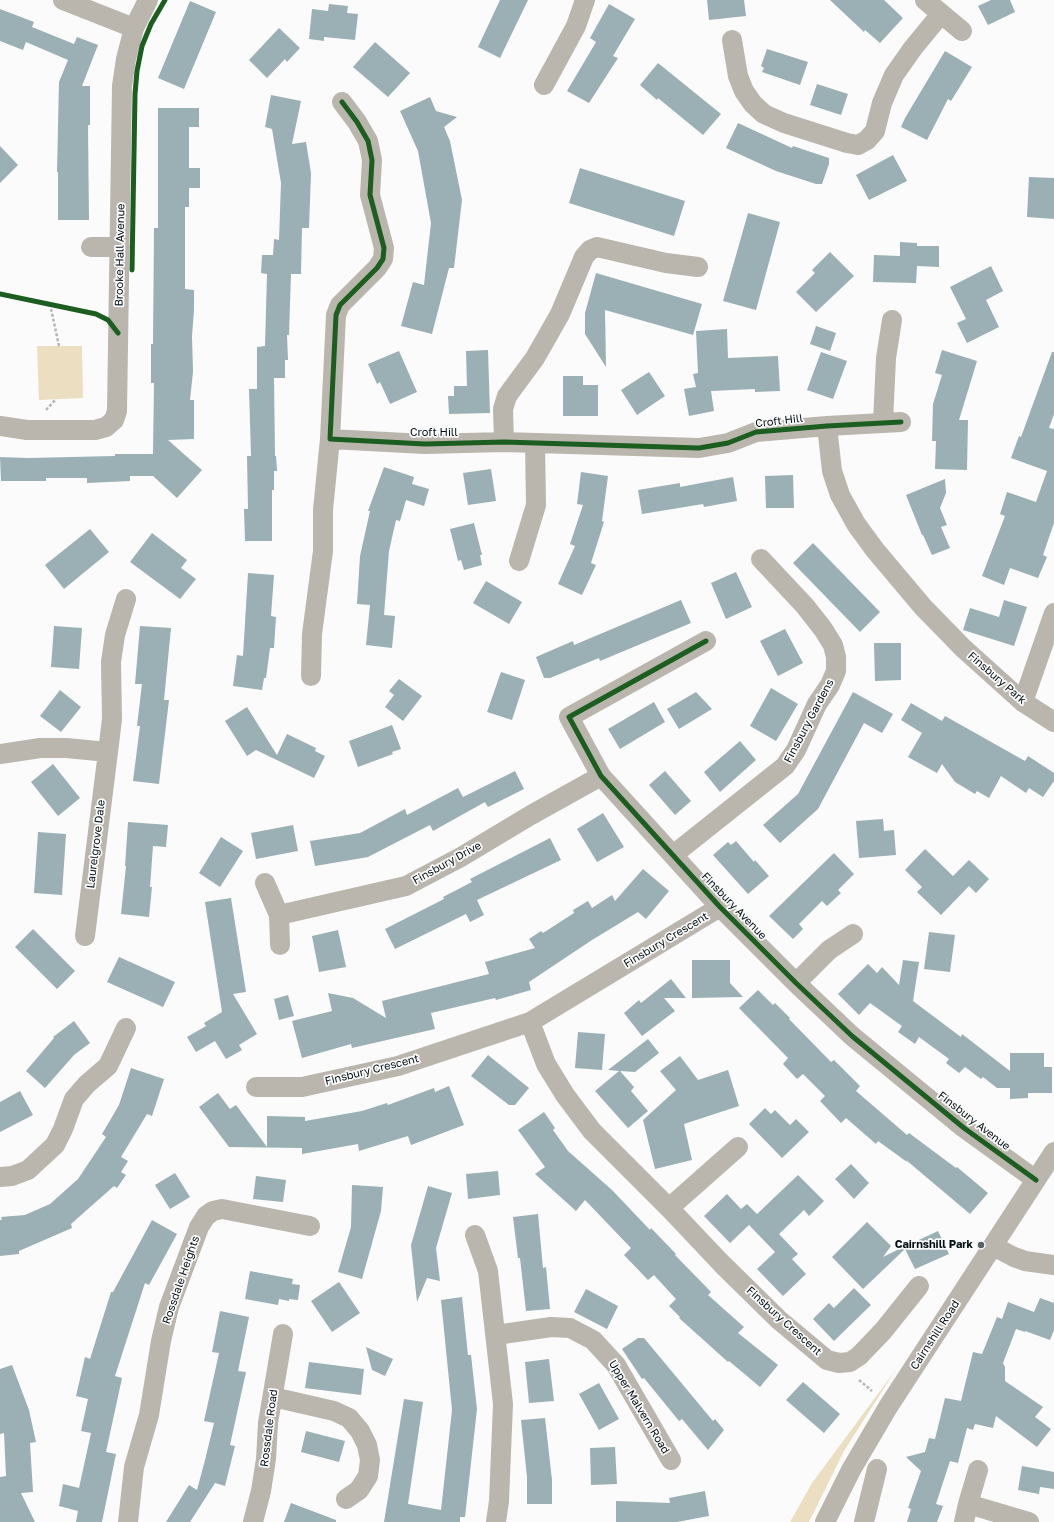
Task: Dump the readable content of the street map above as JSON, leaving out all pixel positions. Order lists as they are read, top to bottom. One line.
{"streets":{"street":["Brooke Hall Avenue","Croft Hill","Finsbury Park","Finsbury Gardens","Laurelgrove Dale","Finsbury Drive","Finsbury Avenue","Finsbury Crescent","Rossdale Heights","Cairnshill Road","Upper Malvern Road","Rossdale Road"]},"crossings":[["Croft Hill","Finsbury Park"],["Finsbury Gardens","Finsbury Avenue"],["Finsbury Drive","Finsbury Avenue"],["Finsbury Avenue","Finsbury Crescent"],["Finsbury Avenue","Cairnshill Road"]],"places":["Cairnshill Park"]}
